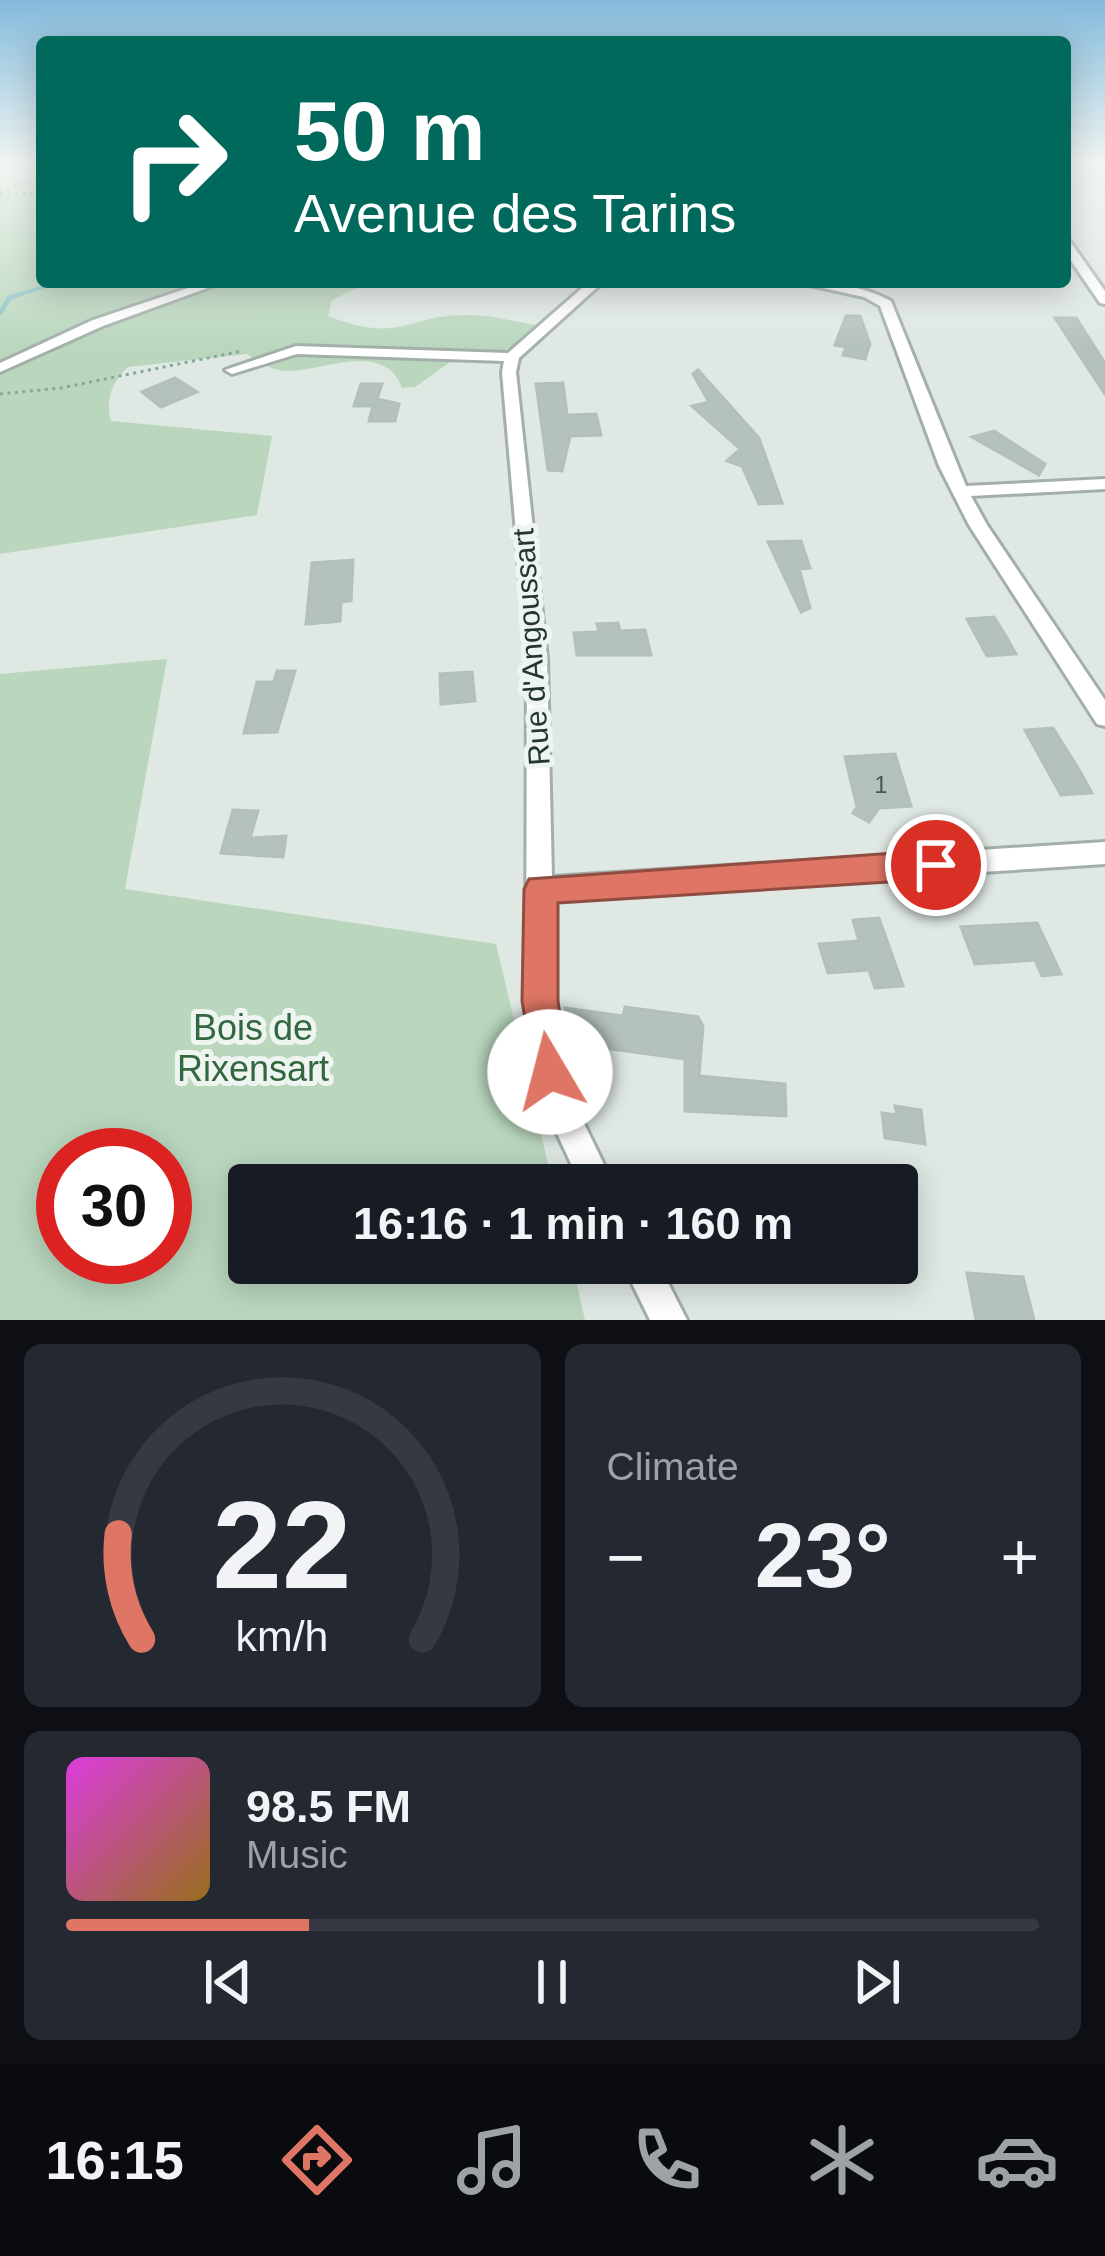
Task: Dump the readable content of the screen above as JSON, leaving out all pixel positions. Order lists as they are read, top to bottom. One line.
{"streets":{"street":["Rue d'Angoussart"]},"parks":["Bois de Rixensart"],"house_numbers":["1"],"page":{"turn":["50 m","Avenue des Tarins"],"limit":"30","trip":"16:16 · 1 min · 160 m","tile":"Climate","heat":["−","23°","+"],"song":["98.5 FM","Music"],"tabs":"16:15","gauge":["22","km/h"]}}
